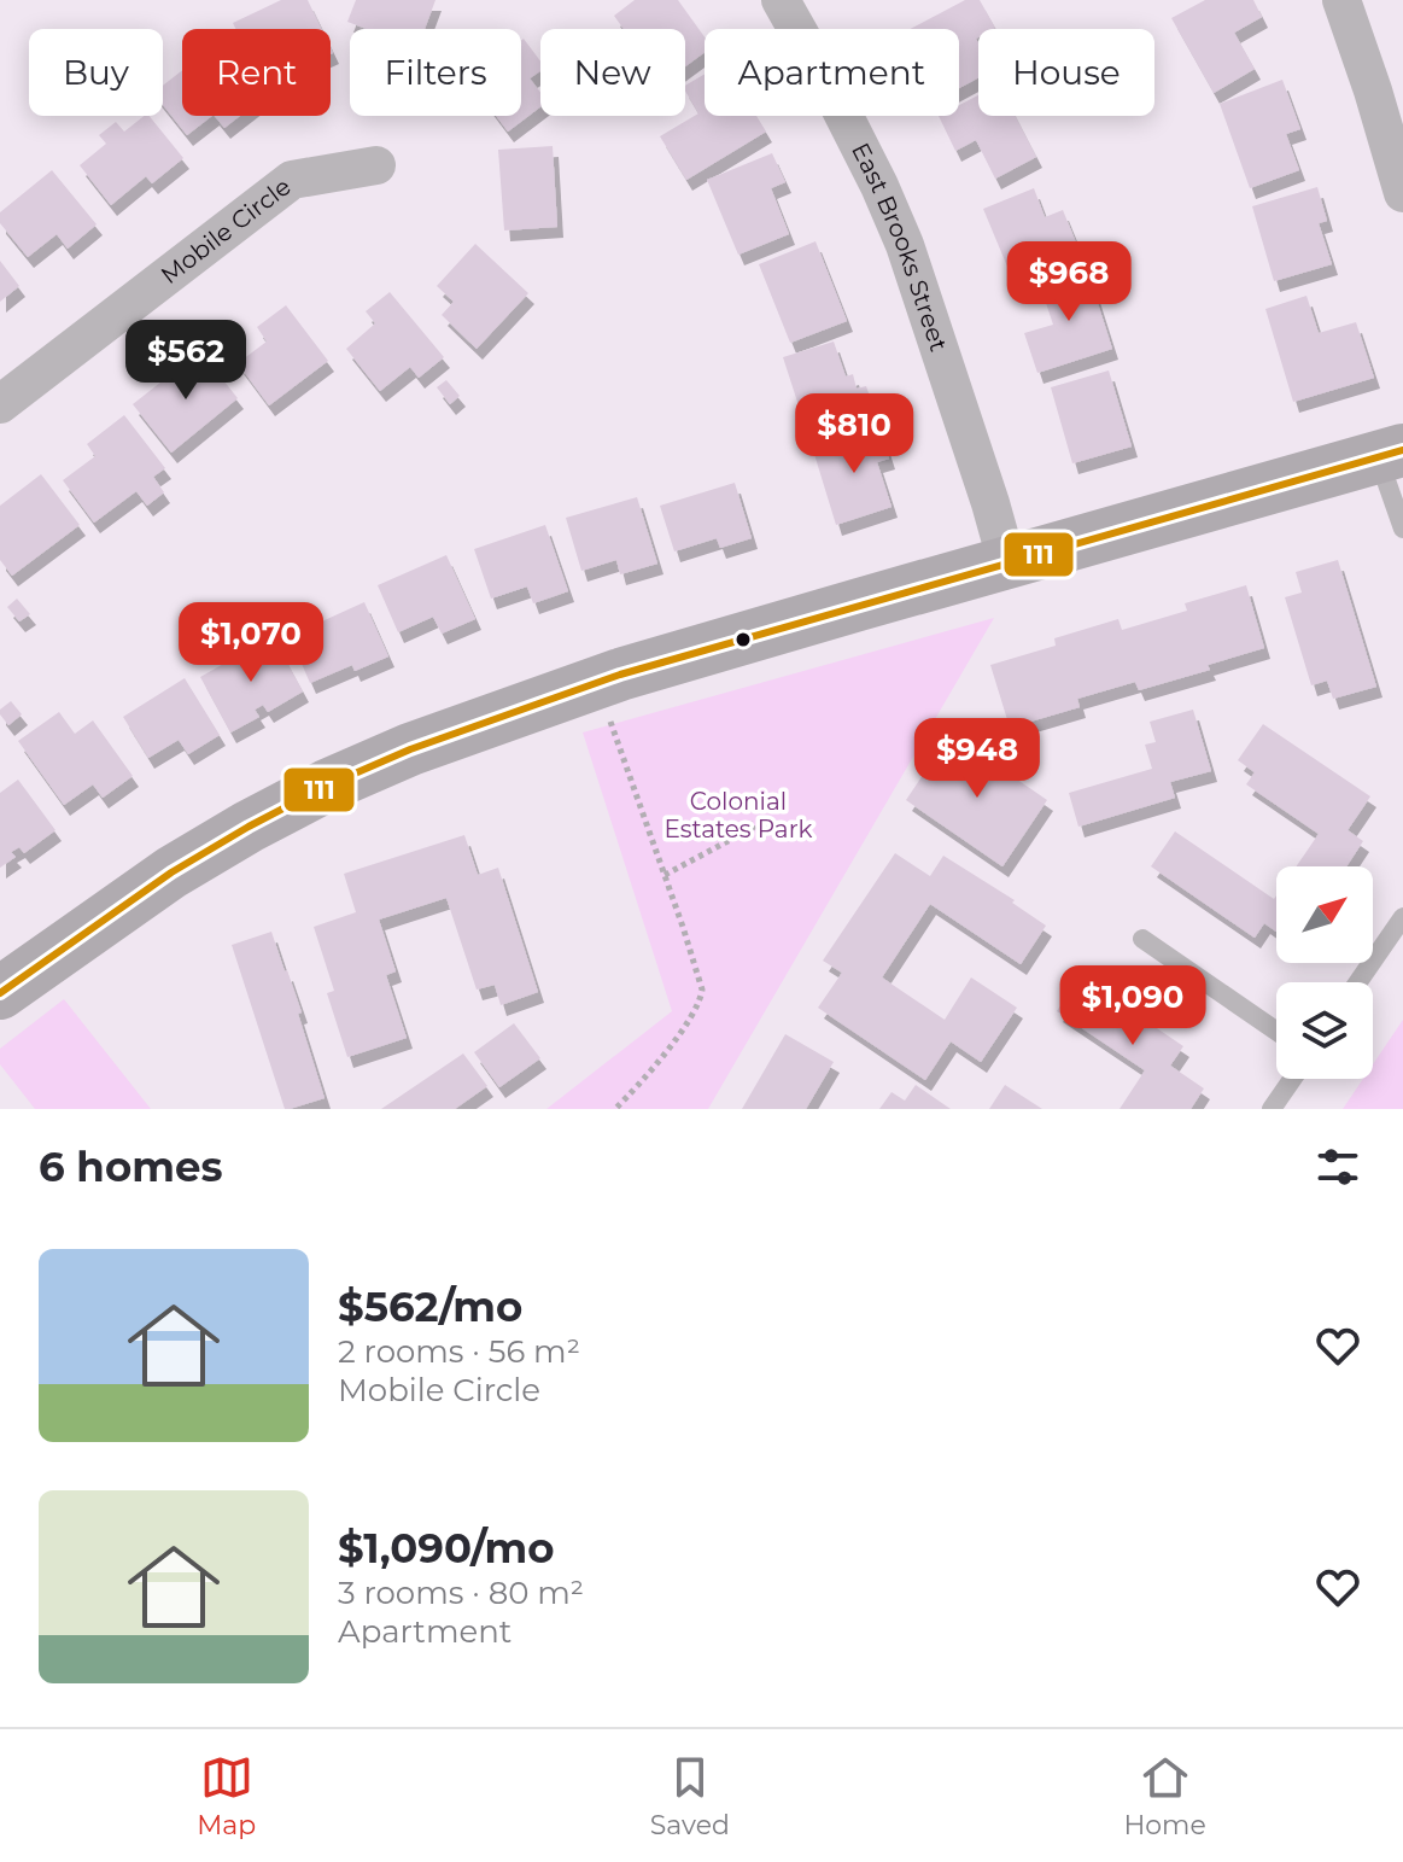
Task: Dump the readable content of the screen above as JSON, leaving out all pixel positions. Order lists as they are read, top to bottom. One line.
{"streets":{"street":["Mobile Circle","East Brooks Street"]},"parks":["Colonial Estates Park"],"lines":["transit line 111"],"north":"top right","page":{"chip":["Buy","Rent","Filters","New","Apartment","House"],"price":["$968","$562","$810","$1,070","$948","$1,090"],"heading":"6 homes","list":[{"name":"$562/mo","note":"2 rooms · 56 m² · Mobile Circle"},{"name":"$1,090/mo","note":"3 rooms · 80 m² · Apartment"}],"tabs":["Map","Saved","Home"]}}
